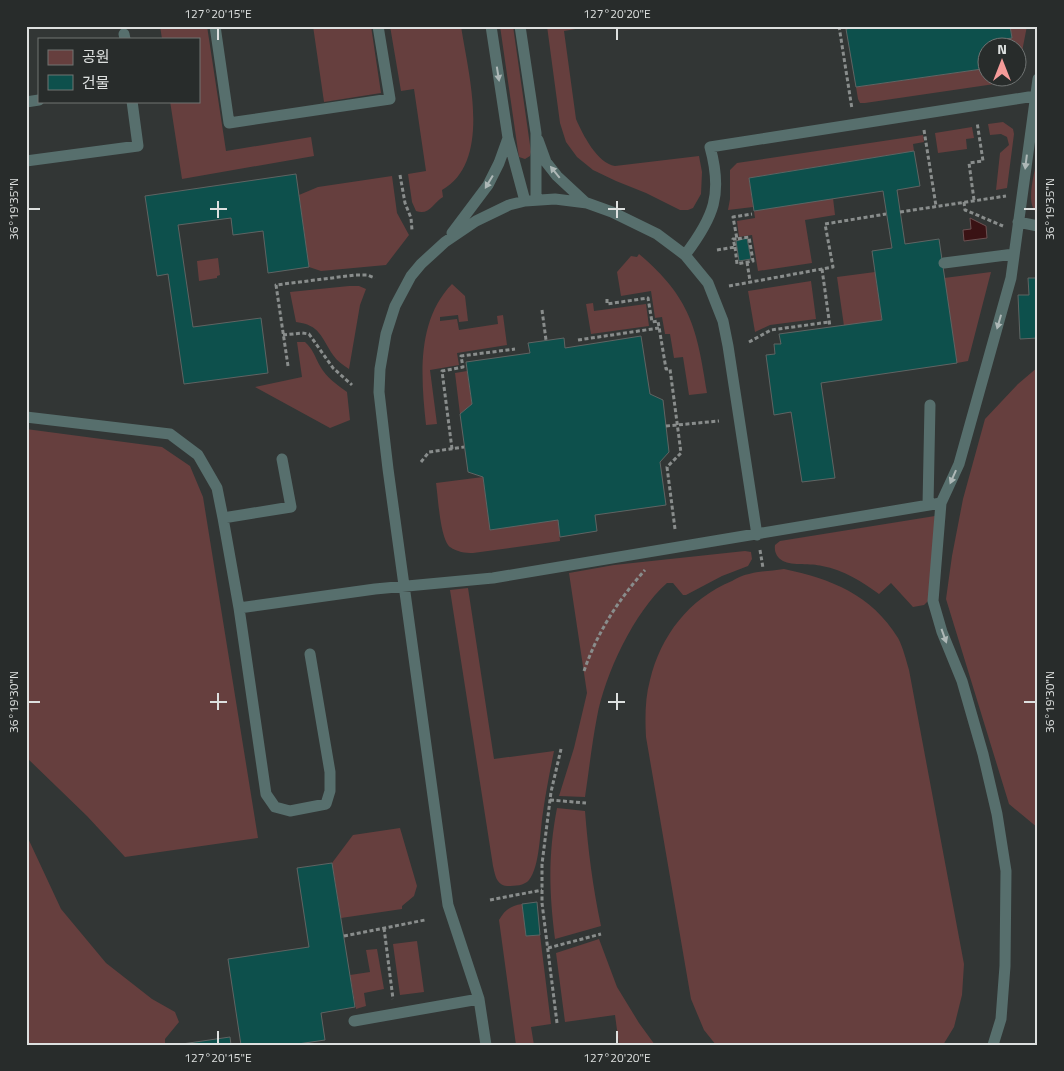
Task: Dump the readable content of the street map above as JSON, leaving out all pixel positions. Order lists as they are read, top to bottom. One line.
{"legend":["공원","건물"],"north":"top","coordinates":["127°20'15\"E","127°20'20\"E","36°19'35\"N","36°19'30\"N"]}
